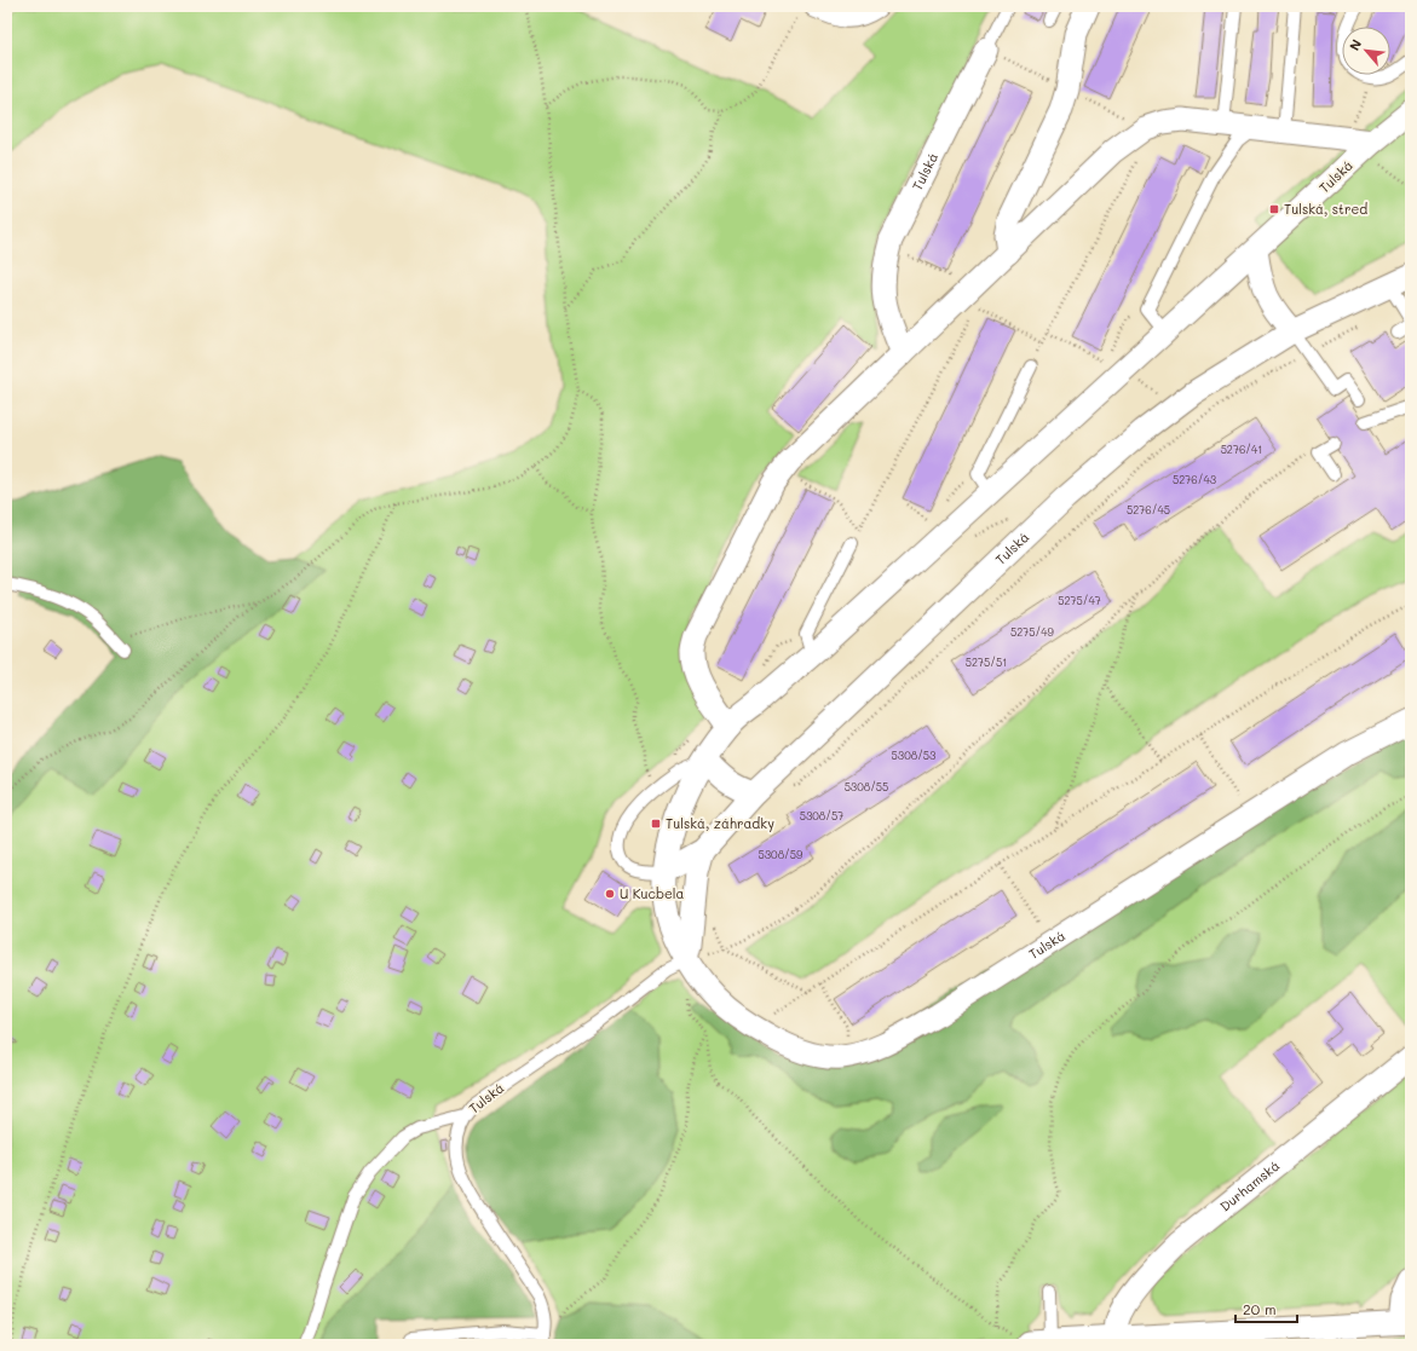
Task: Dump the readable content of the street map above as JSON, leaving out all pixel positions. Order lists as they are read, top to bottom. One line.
{"streets":{"street":["Tulská","Durhamská"]},"places":{"transit":["Tulská, stred","Tulská, záhradky"],"other":["U Kucbela"]},"house_numbers":["5276/41","5276/43","5276/45","5275/47","5275/49","5275/51","5308/53","5308/55","5308/57","5308/59"],"scale_bar":"20 m","north":"top left"}
